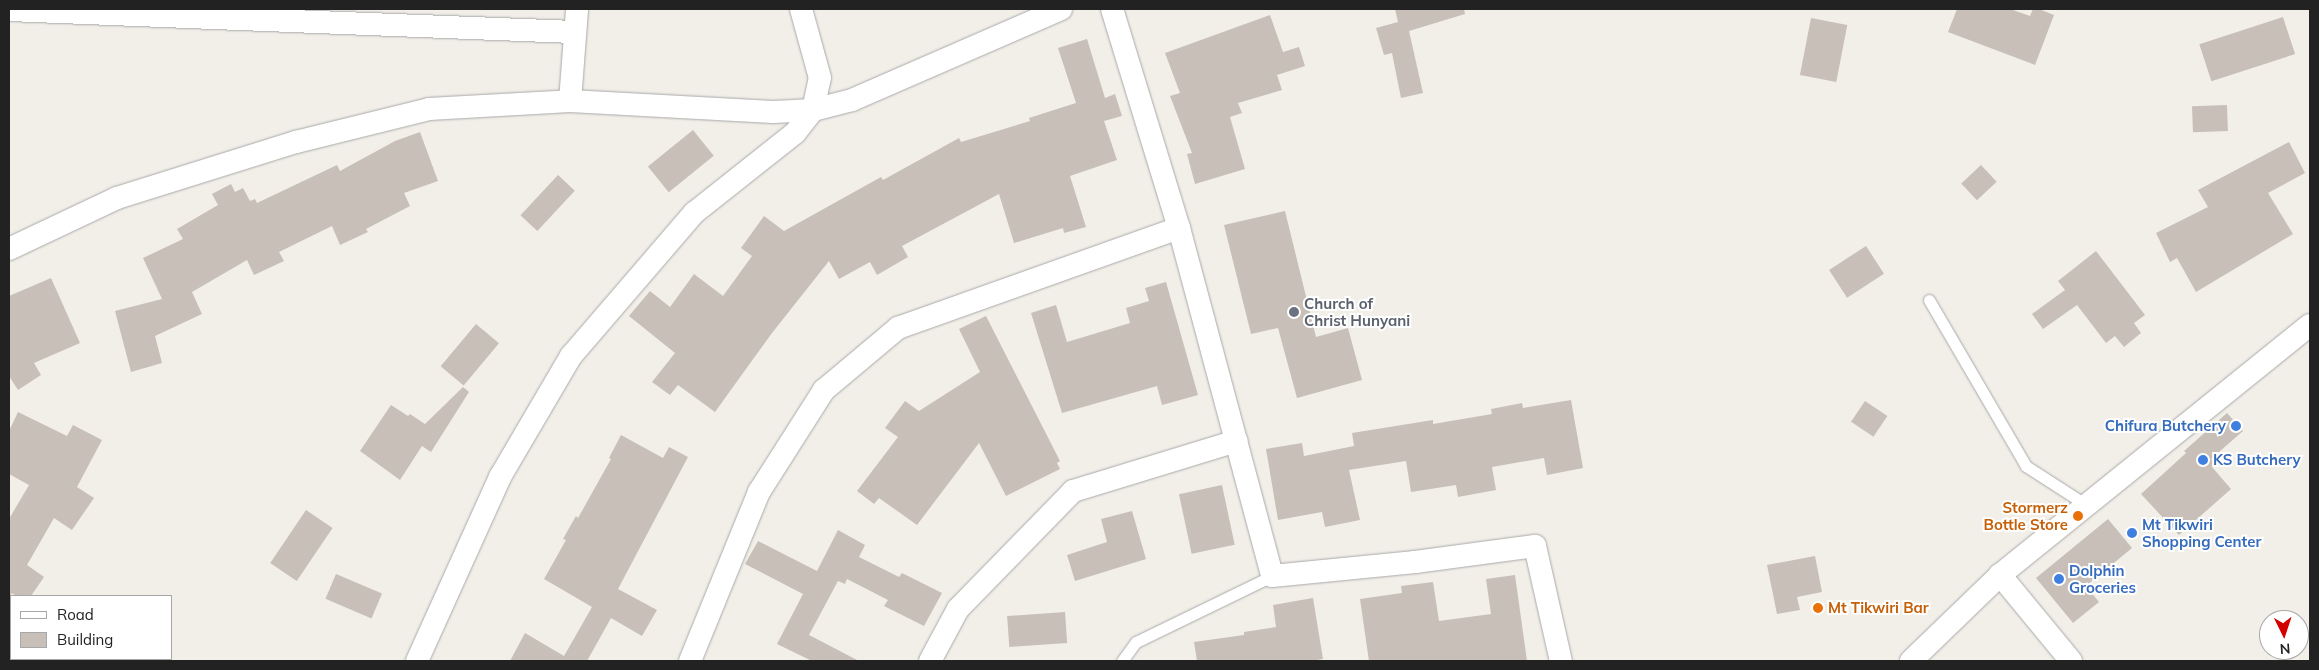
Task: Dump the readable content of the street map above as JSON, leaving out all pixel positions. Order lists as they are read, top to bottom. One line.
{"places":["Church of Christ Hunyani","Chifura Butchery","KS Butchery","Stormerz Bottle Store","Mt Tikwiri Shopping Center","Dolphin Groceries","Mt Tikwiri Bar"],"legend":["Road","Building"],"north":"bottom"}
